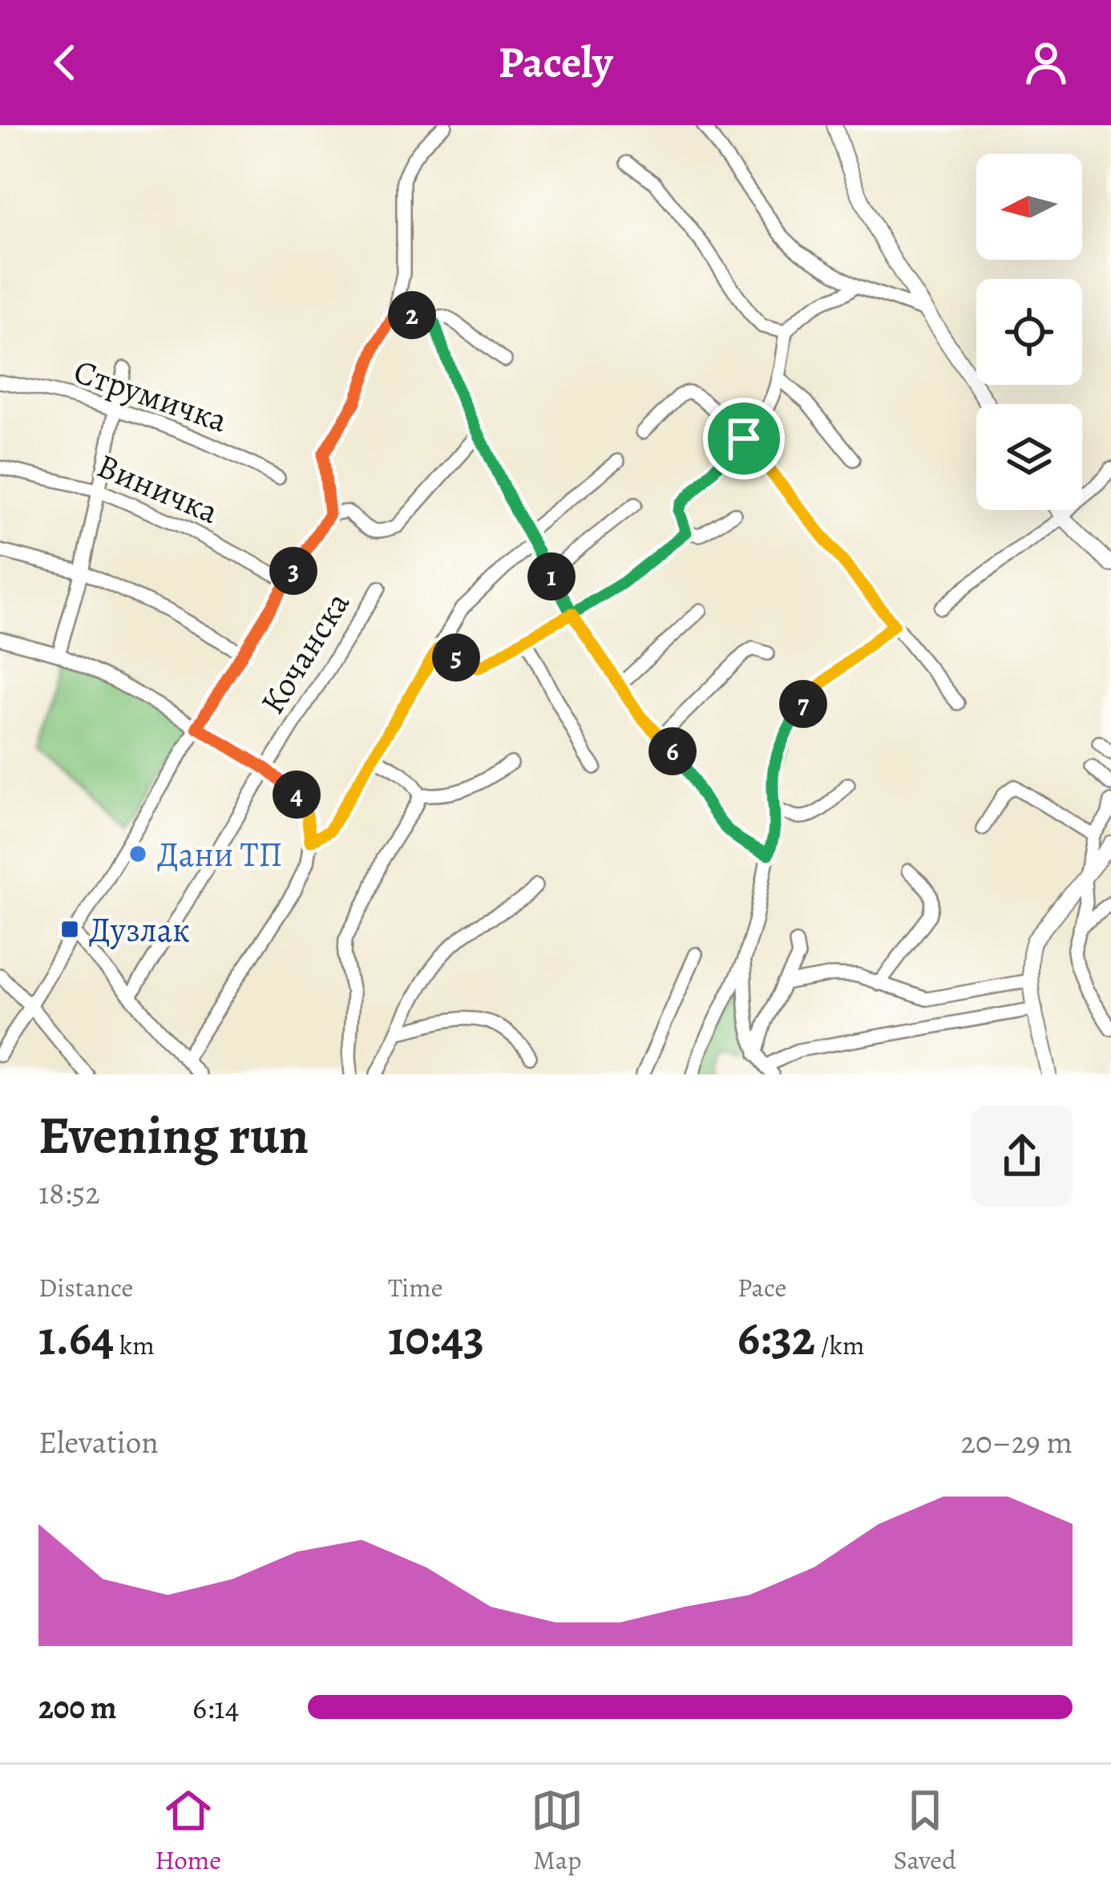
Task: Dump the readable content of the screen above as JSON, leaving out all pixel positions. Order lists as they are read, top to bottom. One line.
{"streets":{"street":["Струмичка","Виничка","Кочанска"]},"places":{"other":["Дани ТП"],"transit":["Дузлак"]},"north":"left","page":{"header":"Pacely","pins":["2","3","1","5","7","6","4"],"heading":["Evening run","18:52"],"stats":[["Distance","1.64 km"],["Time","10:43"],["Pace","6:32 /km"]],"chart":["Elevation","20–29 m"],"list":[{"name":"200 m","note":"6:14"}],"tabs":["Home","Map","Saved"]}}
